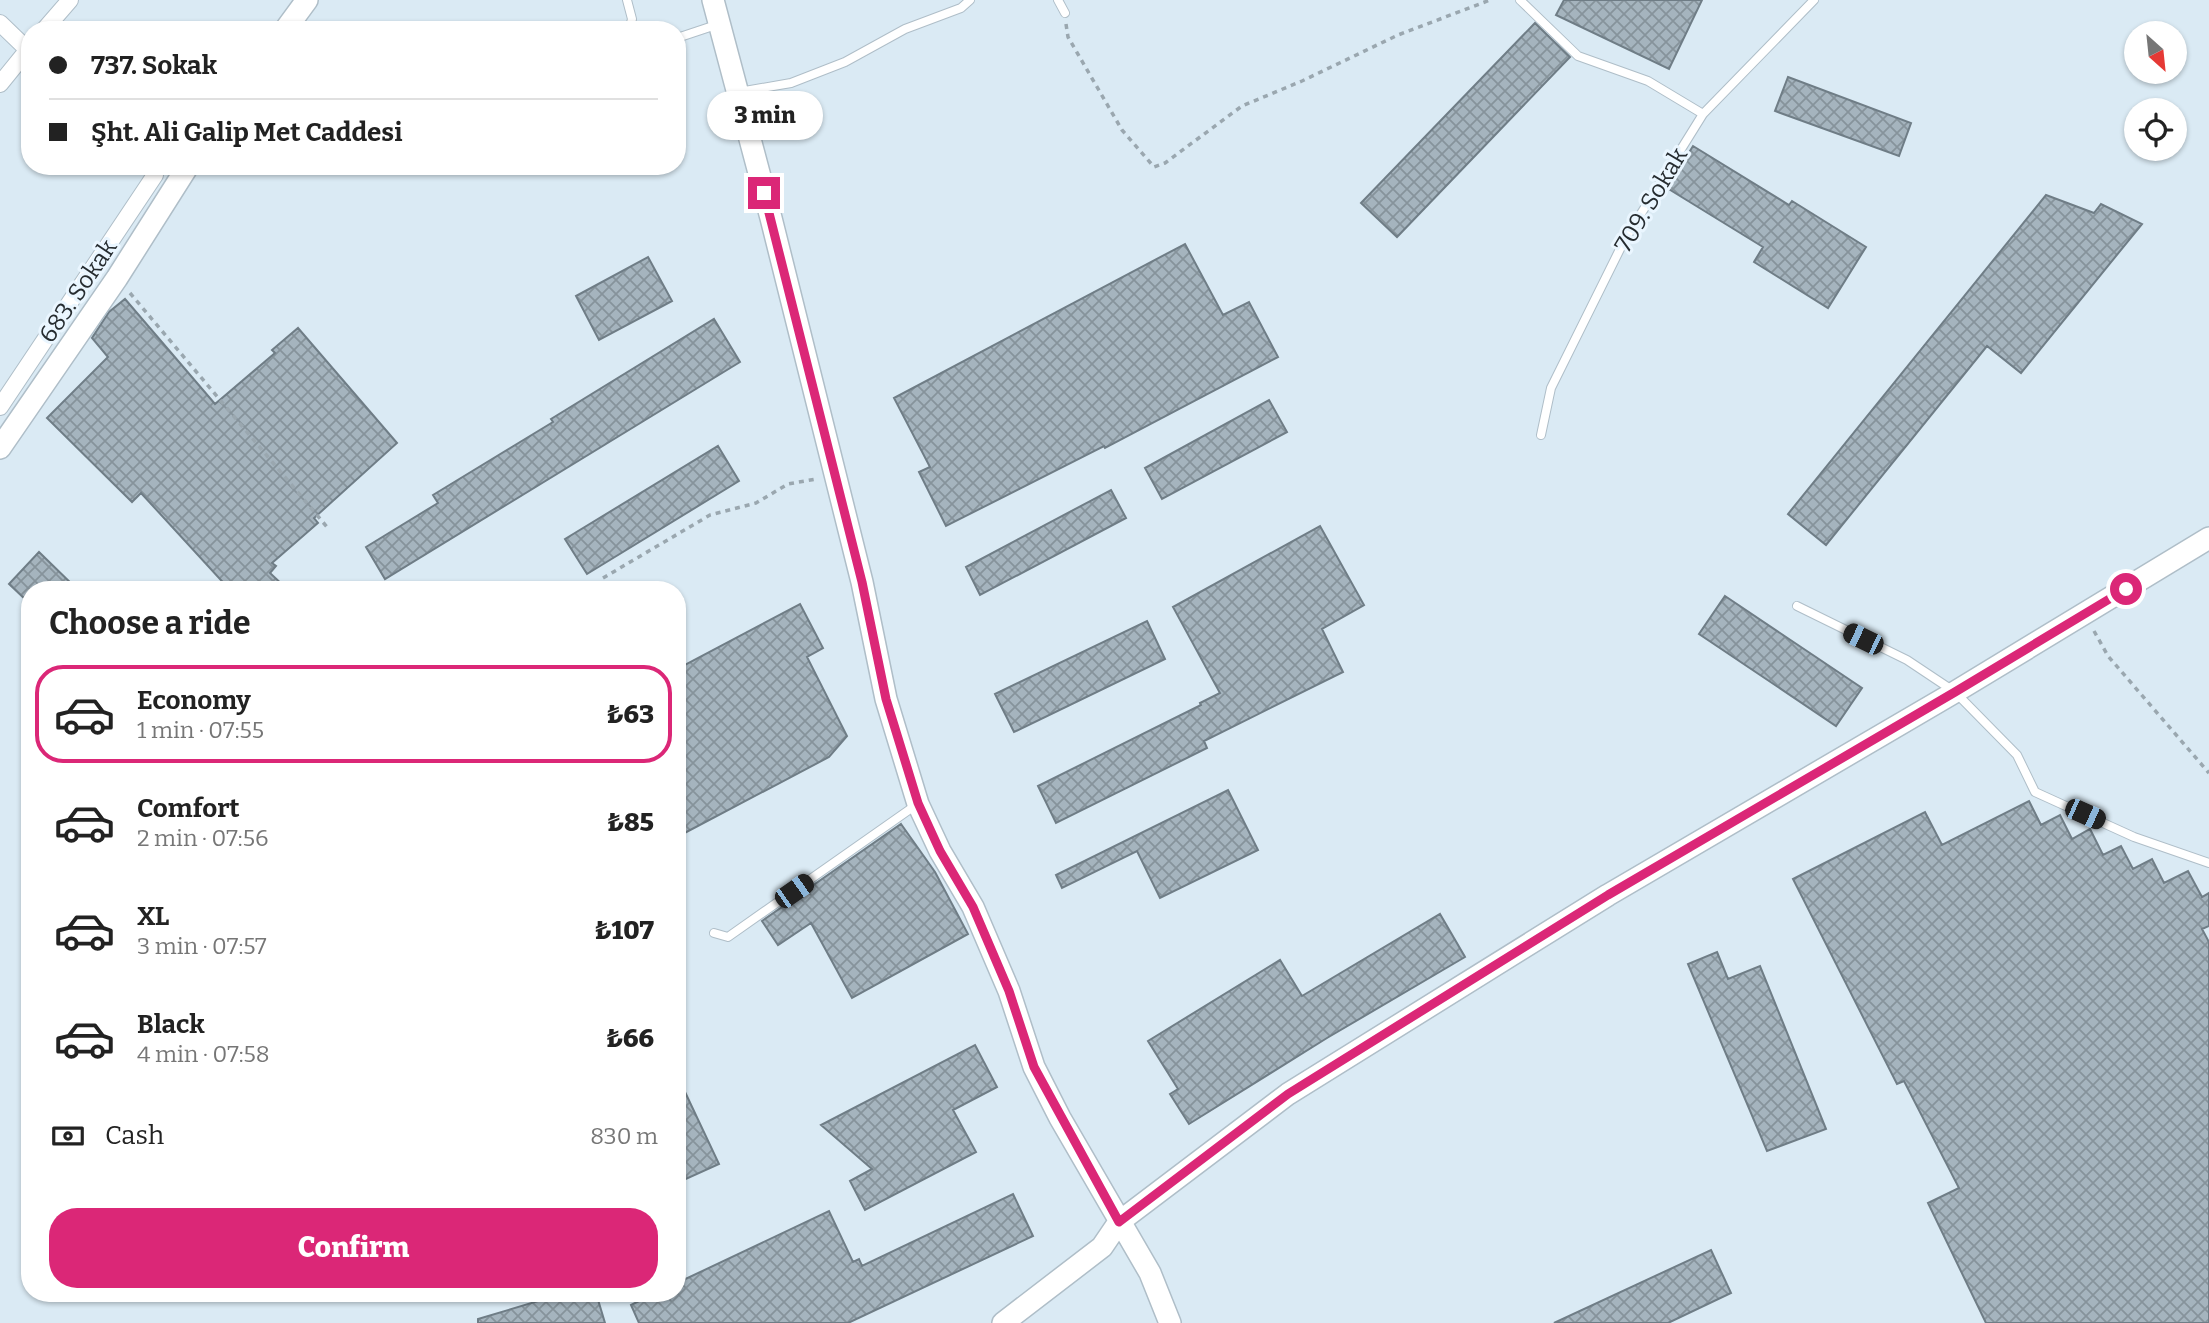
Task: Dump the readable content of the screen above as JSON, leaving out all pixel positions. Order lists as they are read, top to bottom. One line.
{"streets":{"street":["683. Sokak"],"lane":["709. Sokak"]},"north":"bottom right","page":{"banner":["737. Sokak","Şht. Ali Galip Met Caddesi"],"bubble":"3 min","heading":"Choose a ride","list":[{"name":"Economy","note":"1 min · 07:55","value":"₺63"},{"name":"Comfort","note":"2 min · 07:56","value":"₺85"},{"name":"XL","note":"3 min · 07:57","value":"₺107"},{"name":"Black","note":"4 min · 07:58","value":"₺66"}],"pay":["Cash","830 m"],"buttons":"Confirm"}}
